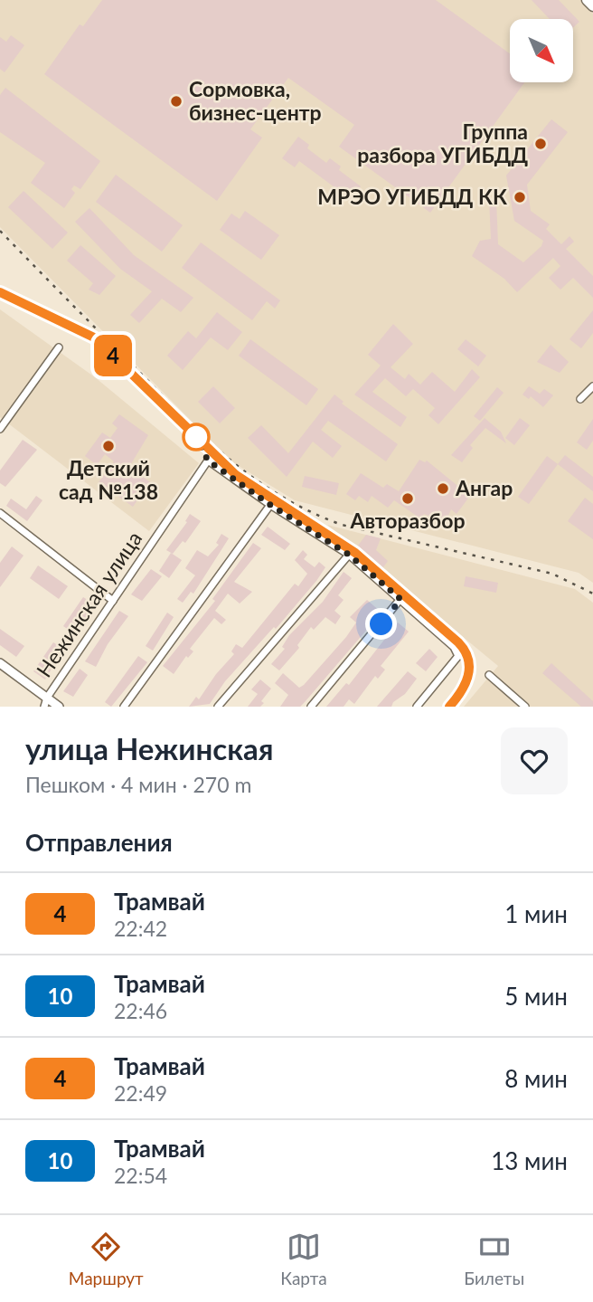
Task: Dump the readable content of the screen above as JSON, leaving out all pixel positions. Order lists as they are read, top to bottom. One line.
{"streets":{"street":["Нежинская улица"]},"places":["Сормовка, бизнес-центр","Группа разбора УГИБДД","МРЭО УГИБДД КК","Детский сад №138","Ангар","Авторазбор"],"lines":["tram line 4"],"north":"bottom right","page":{"on_map":"4","heading":[["улица Нежинская","Пешком · 4 мин · 270 m"],"Отправления"],"list":[{"mark":"4","name":"Трамвай","note":"22:42","value":"1 мин"},{"mark":"10","name":"Трамвай","note":"22:46","value":"5 мин"},{"mark":"4","name":"Трамвай","note":"22:49","value":"8 мин"},{"mark":"10","name":"Трамвай","note":"22:54","value":"13 мин"}],"tabs":["Маршрут","Карта","Билеты"]}}
